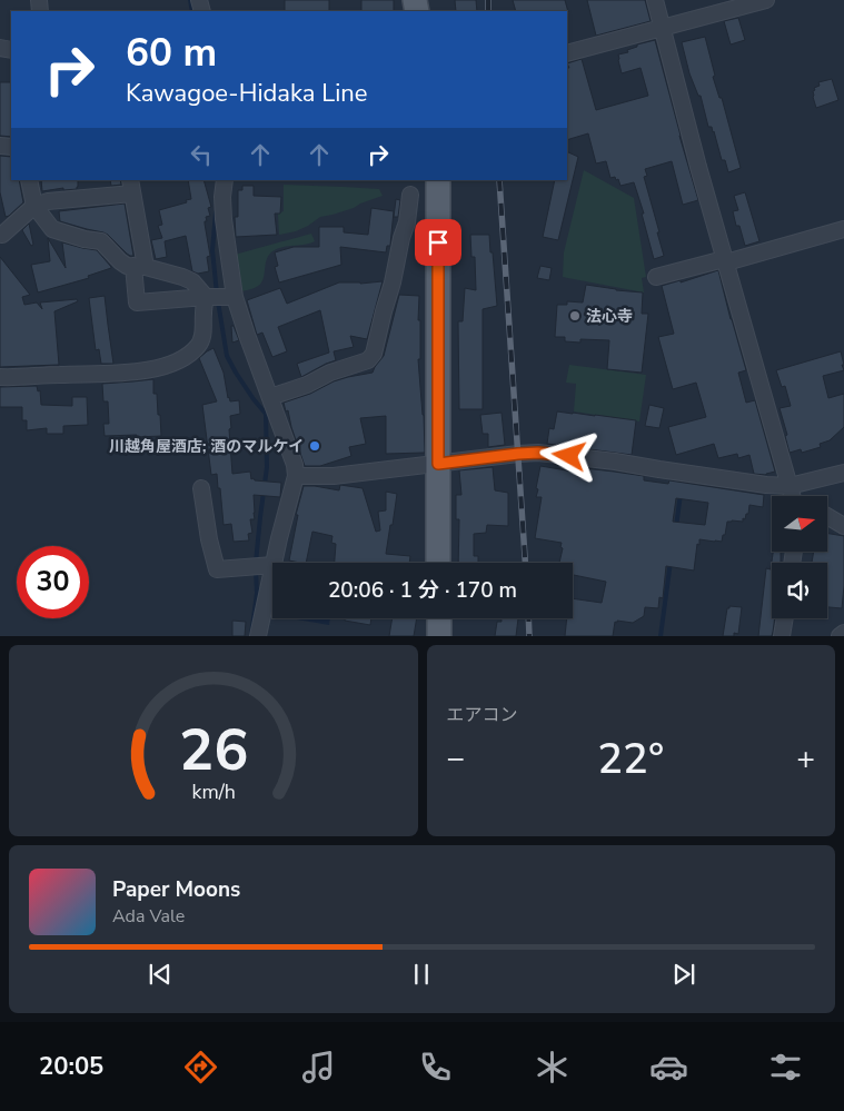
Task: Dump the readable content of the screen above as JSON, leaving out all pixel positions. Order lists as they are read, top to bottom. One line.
{"places":["法心寺","川越角屋酒店; 酒のマルケイ"],"north":"right","page":{"turn":["60 m","Kawagoe-Hidaka Line"],"limit":"30","trip":"20:06 · 1 分 · 170 m","tile":"エアコン","heat":["−","22°","+"],"song":["Paper Moons","Ada Vale"],"tabs":"20:05","gauge":["26","km/h"]}}
